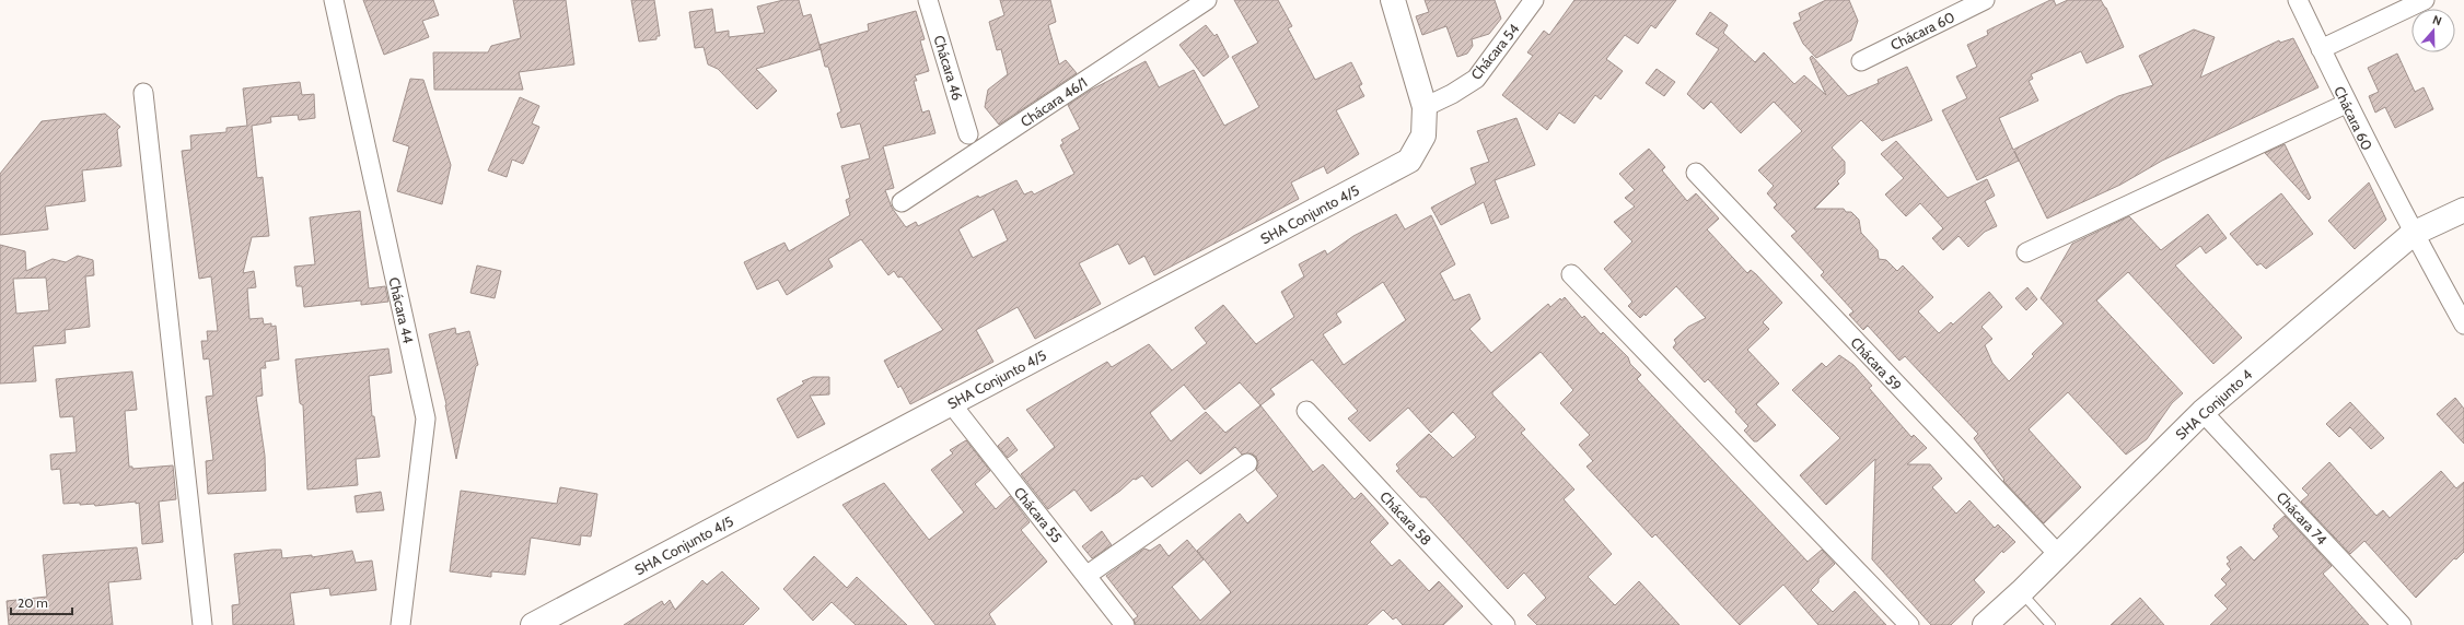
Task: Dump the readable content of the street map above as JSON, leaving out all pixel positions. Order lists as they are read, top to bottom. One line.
{"streets":{"street":["Chácara 60","Chácara 54","Chácara 46","Chácara 46/1","SHA Conjunto 4/5","Chácara 44","Chácara 59","SHA Conjunto 4","Chácara 55","Chácara 58","Chácara 74"]},"crossings":[["Chácara 60","SHA Conjunto 4"],["Chácara 54","SHA Conjunto 4/5"],["SHA Conjunto 4/5","Chácara 55"],["Chácara 59","SHA Conjunto 4"],["SHA Conjunto 4","Chácara 74"]],"scale_bar":"20 m","north":"top"}
